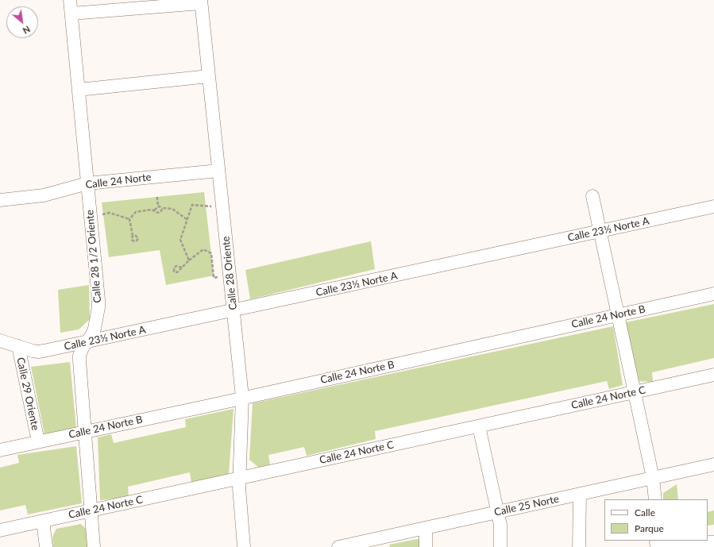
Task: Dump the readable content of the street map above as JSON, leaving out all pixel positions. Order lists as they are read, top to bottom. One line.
{"streets":{"street":["Calle 24 Norte","Calle 23½ Norte A","Calle 28 1/2 Oriente","Calle 28 Oriente","Calle 24 Norte B","Calle 29 Oriente","Calle 24 Norte C","Calle 25 Norte"]},"crossings":[["Calle 24 Norte","Calle 28 1/2 Oriente"],["Calle 24 Norte","Calle 28 Oriente"],["Calle 23½ Norte A","Calle 28 1/2 Oriente"],["Calle 23½ Norte A","Calle 28 Oriente"],["Calle 23½ Norte A","Calle 29 Oriente"],["Calle 28 1/2 Oriente","Calle 24 Norte B"],["Calle 28 1/2 Oriente","Calle 24 Norte C"],["Calle 28 Oriente","Calle 24 Norte B"],["Calle 28 Oriente","Calle 24 Norte C"],["Calle 24 Norte B","Calle 29 Oriente"]],"legend":["Calle","Parque"],"north":"bottom right"}
